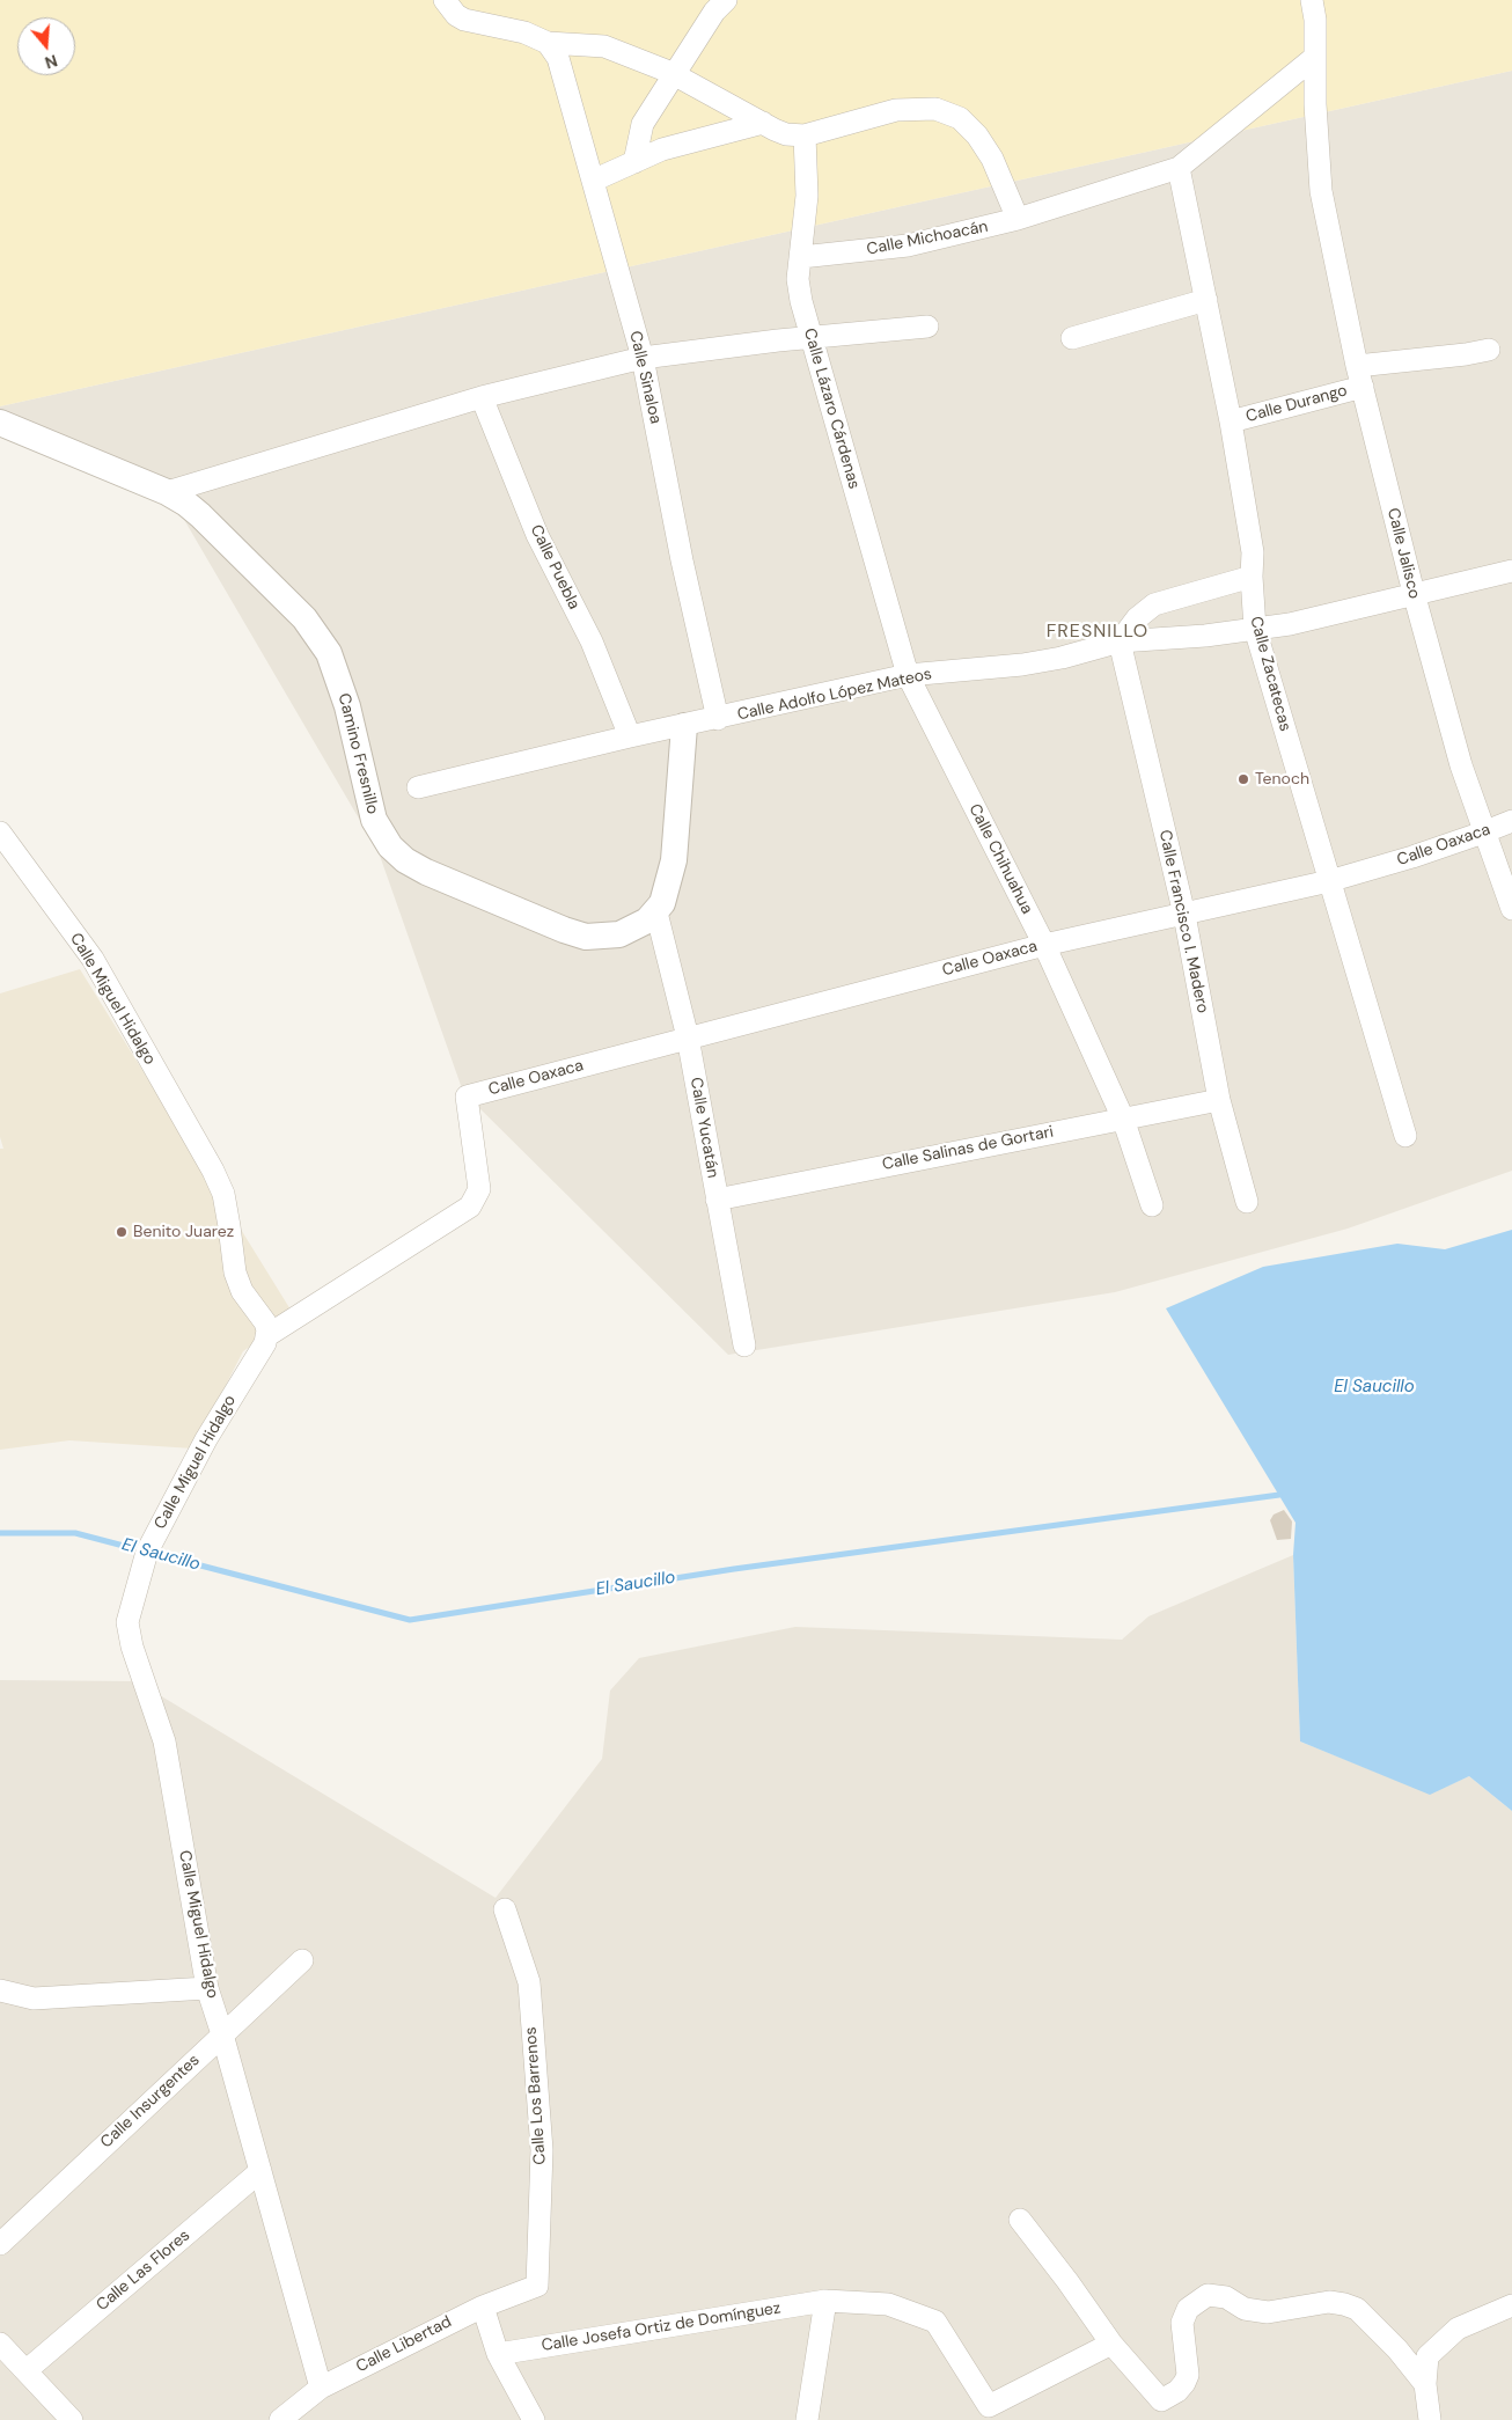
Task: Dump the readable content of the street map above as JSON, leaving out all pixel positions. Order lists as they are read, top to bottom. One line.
{"streets":{"street":["Calle Michoacán","Calle Sinaloa","Calle Durango","Calle Lázaro Cárdenas","Calle Jalisco","Calle Puebla","Calle Zacatecas","Calle Adolfo López Mateos","Camino Fresnillo","Calle Oaxaca","Calle Chihuahua","Calle Francisco I. Madero","Calle Miguel Hidalgo","Calle Yucatán","Calle Salinas de Gortari","Calle Los Barrenos","Calle Insurgentes","Calle Las Flores","Calle Josefa Ortiz de Domínguez","Calle Libertad"]},"crossings":[["Calle Michoacán","Calle Lázaro Cárdenas"],["Calle Michoacán","Calle Zacatecas"],["Calle Sinaloa","Calle Adolfo López Mateos"],["Calle Durango","Calle Jalisco"],["Calle Durango","Calle Zacatecas"],["Calle Lázaro Cárdenas","Calle Adolfo López Mateos"],["Calle Lázaro Cárdenas","Calle Chihuahua"],["Calle Jalisco","Calle Adolfo López Mateos"],["Calle Jalisco","Calle Oaxaca"],["Calle Puebla","Calle Adolfo López Mateos"],["Calle Zacatecas","Calle Adolfo López Mateos"],["Calle Zacatecas","Calle Oaxaca"],["Calle Adolfo López Mateos","Calle Chihuahua"],["Calle Adolfo López Mateos","Calle Francisco I. Madero"],["Camino Fresnillo","Calle Yucatán"],["Calle Oaxaca","Calle Chihuahua"],["Calle Oaxaca","Calle Francisco I. Madero"],["Calle Oaxaca","Calle Miguel Hidalgo"],["Calle Oaxaca","Calle Yucatán"],["Calle Chihuahua","Calle Salinas de Gortari"],["Calle Francisco I. Madero","Calle Salinas de Gortari"],["Calle Miguel Hidalgo","Calle Insurgentes"],["Calle Miguel Hidalgo","Calle Las Flores"],["Calle Miguel Hidalgo","Calle Libertad"],["Calle Yucatán","Calle Salinas de Gortari"],["Calle Los Barrenos","Calle Libertad"]],"districts":["FRESNILLO"],"water":["El Saucillo"],"places":["Tenoch","Benito Juarez"],"north":"bottom"}
